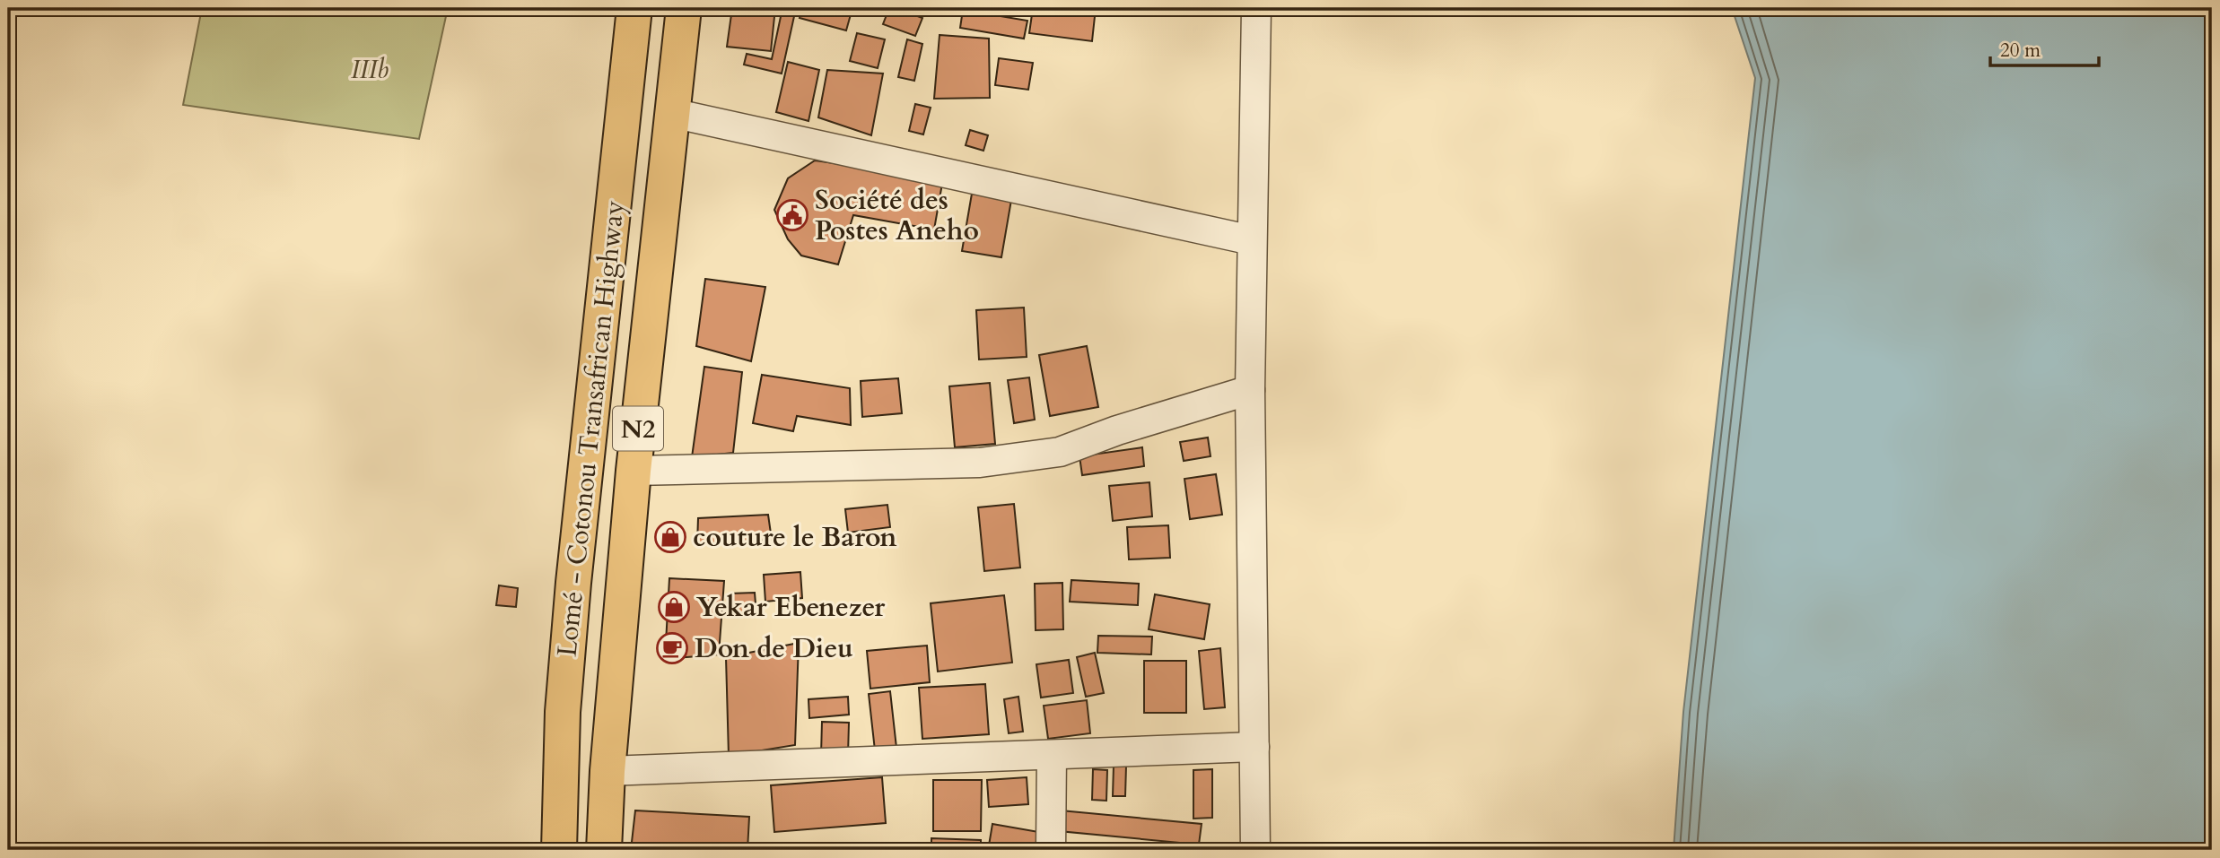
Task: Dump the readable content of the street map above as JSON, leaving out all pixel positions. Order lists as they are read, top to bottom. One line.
{"streets":{"highway":["Lomé - Cotonou Transafrican Highway","N2"]},"parks":["IIIb"],"places":{"public building":["Société des Postes Aneho"],"shop":["couture le Baron","Yekar Ebenezer"],"cafe":["Don de Dieu"]},"scale_bar":"20 m"}
